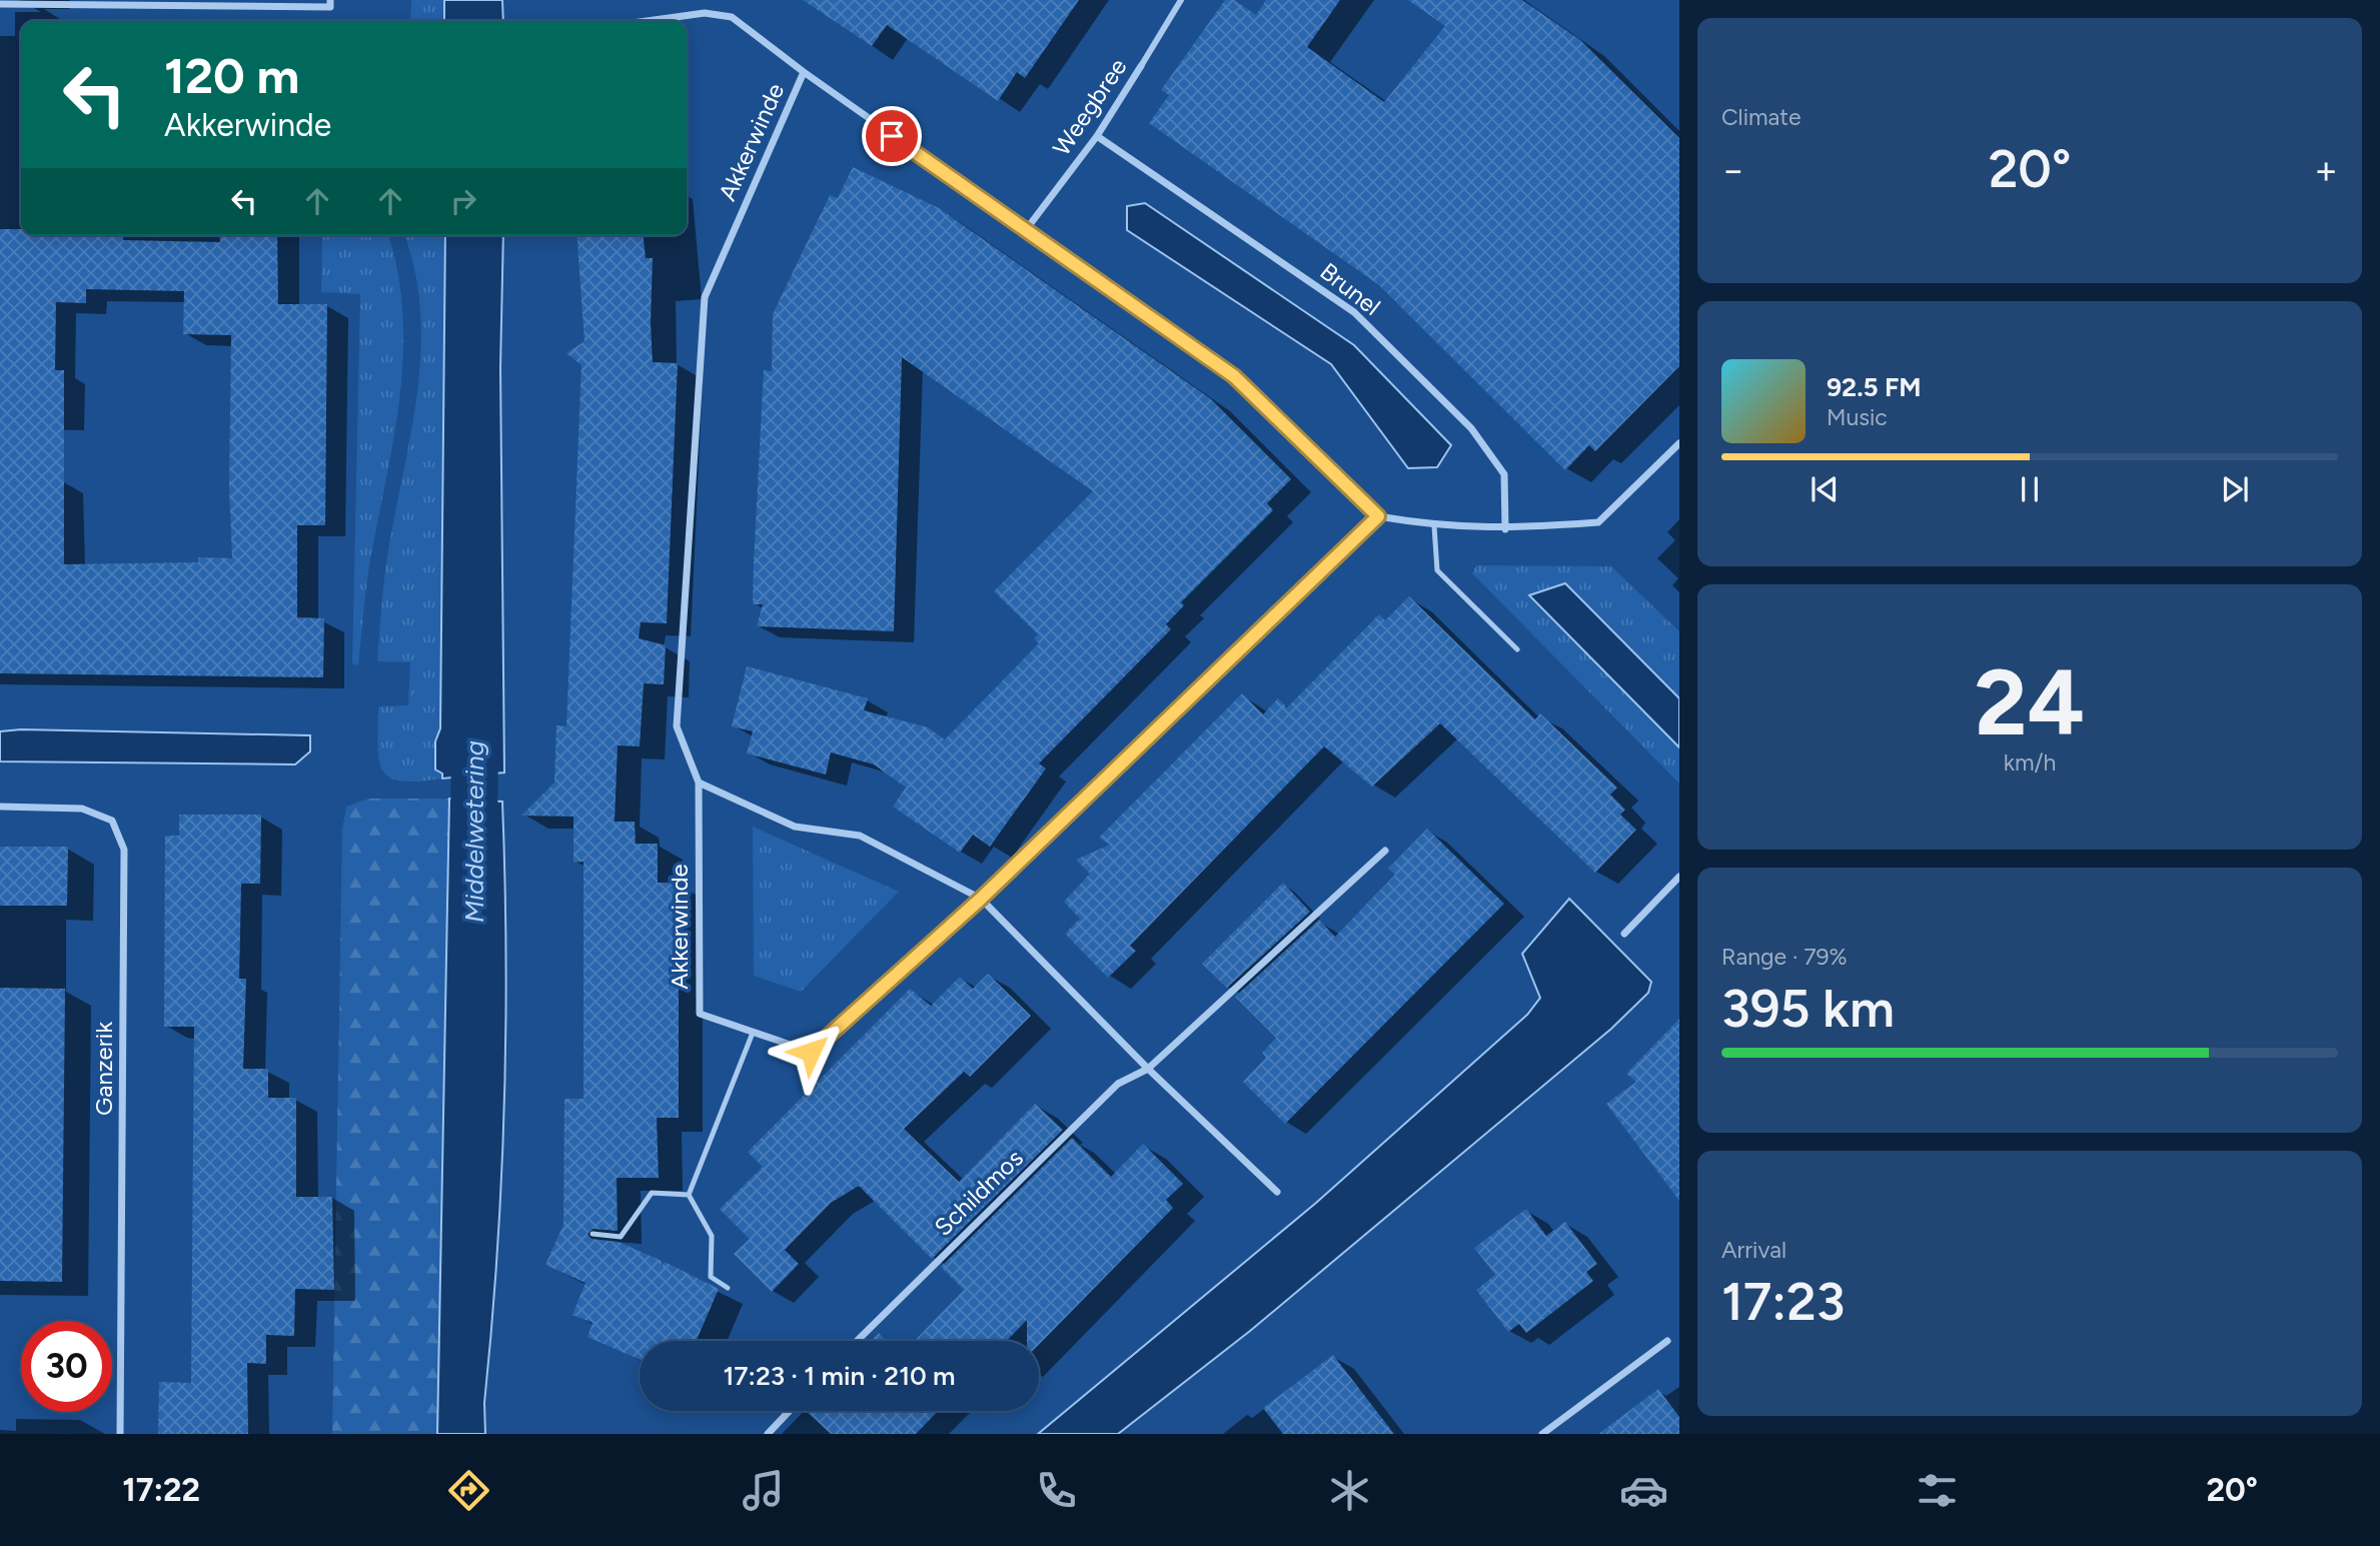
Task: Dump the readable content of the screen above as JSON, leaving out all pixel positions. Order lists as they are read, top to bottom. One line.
{"streets":{"street":["Weegbree","Akkerwinde","Brunel","Ganzerik","Schildmos"]},"crossings":[["Weegbree","Akkerwinde"],["Weegbree","Brunel"]],"water":["Middelwetering"],"page":{"tile":["Climate",["24","km/h"],["Range · 79%","395 km"],["Arrival","17:23"]],"turn":["120 m","Akkerwinde"],"heat":["−","20°","+"],"song":["92.5 FM","Music"],"limit":"30","trip":"17:23 · 1 min · 210 m","tabs":["17:22","20°"]}}
